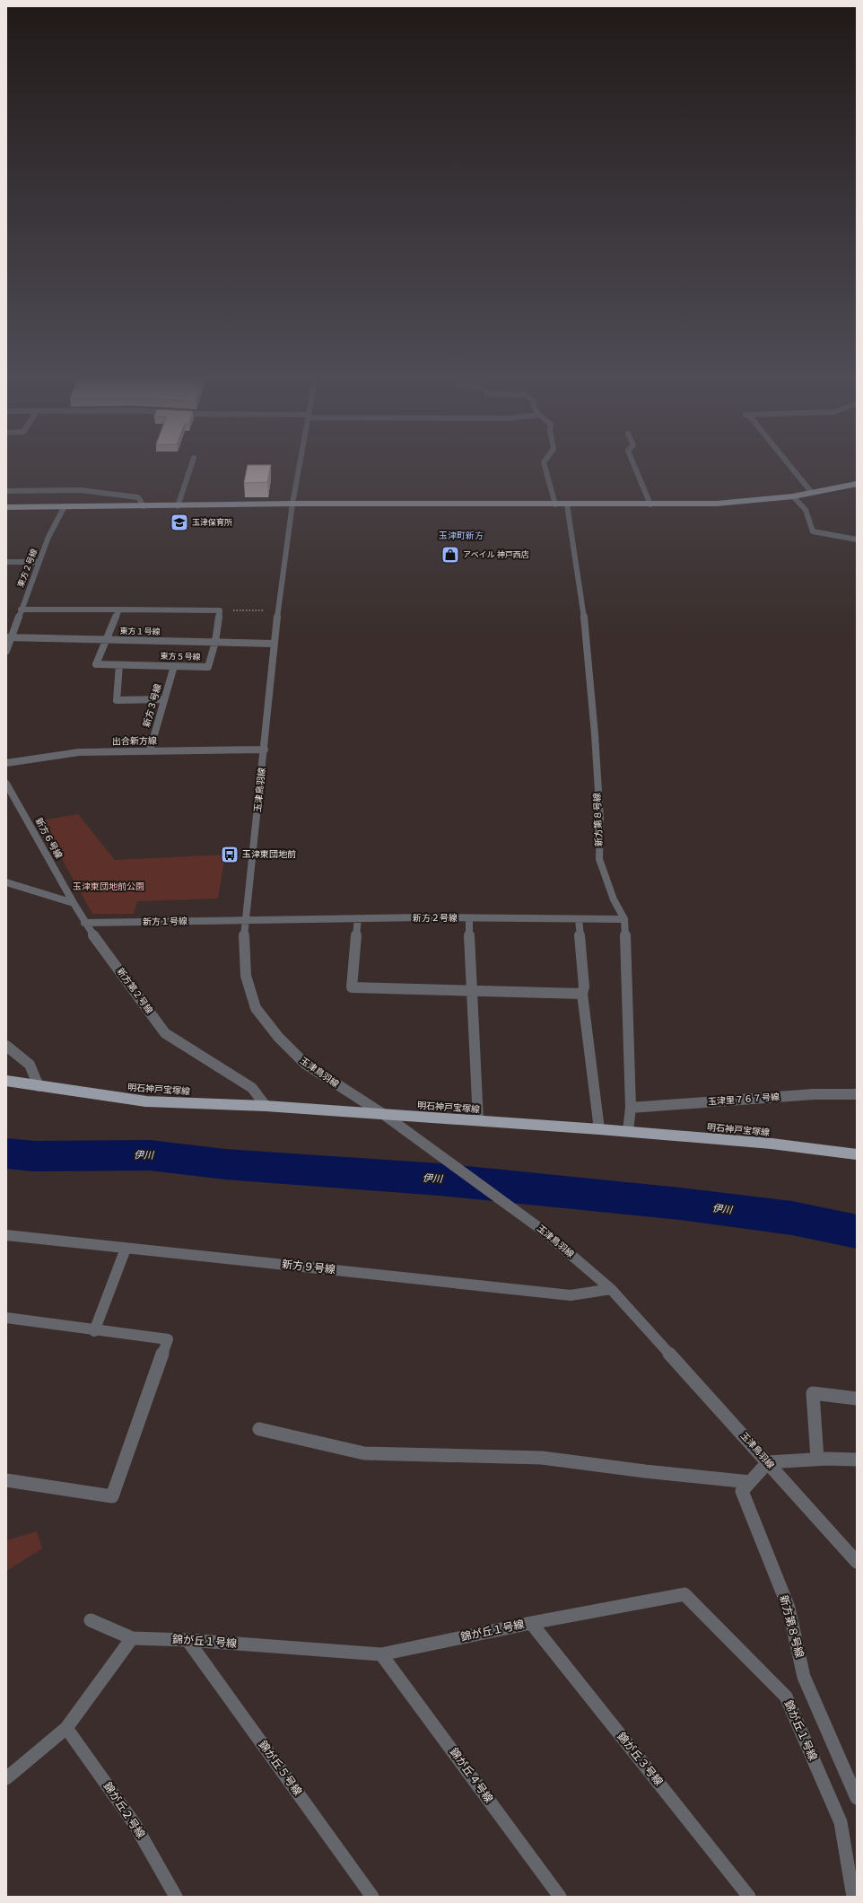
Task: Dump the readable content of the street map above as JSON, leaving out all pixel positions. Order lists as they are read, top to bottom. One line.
{"streets":{"main road":["明石神戸宝塚線"],"street":["東方２号線","東方１号線","東方５号線","新方３号線","出合新方線","玉津鳥羽線","新方第８号線","新方６号線","新方２号線","新方１号線","新方第２号線","玉津里７６７号線","新方９号線","錦が丘１号線","錦が丘３号線","錦が丘５号線","錦が丘４号線","錦が丘２号線"]},"crossings":[["東方２号線","東方１号線"],["東方１号線","東方５号線"],["東方１号線","玉津鳥羽線"],["東方５号線","新方３号線"],["新方３号線","出合新方線"],["出合新方線","玉津鳥羽線"],["玉津鳥羽線","新方第８号線"],["玉津鳥羽線","新方２号線"],["玉津鳥羽線","新方１号線"],["玉津鳥羽線","明石神戸宝塚線"],["玉津鳥羽線","新方９号線"],["新方第８号線","新方２号線"],["新方第８号線","明石神戸宝塚線"],["新方第８号線","玉津里７６７号線"],["新方６号線","新方第２号線"],["新方２号線","新方１号線"],["新方１号線","新方第２号線"],["新方第２号線","明石神戸宝塚線"],["錦が丘１号線","錦が丘３号線"],["錦が丘１号線","錦が丘５号線"],["錦が丘１号線","錦が丘４号線"]],"districts":["玉津町新方"],"water":["伊川"],"parks":["玉津東団地前公園"],"places":{"school or university":["玉津保育所"],"shop":["アベイル 神戸西店"],"bus stop":["玉津東団地前"]}}
